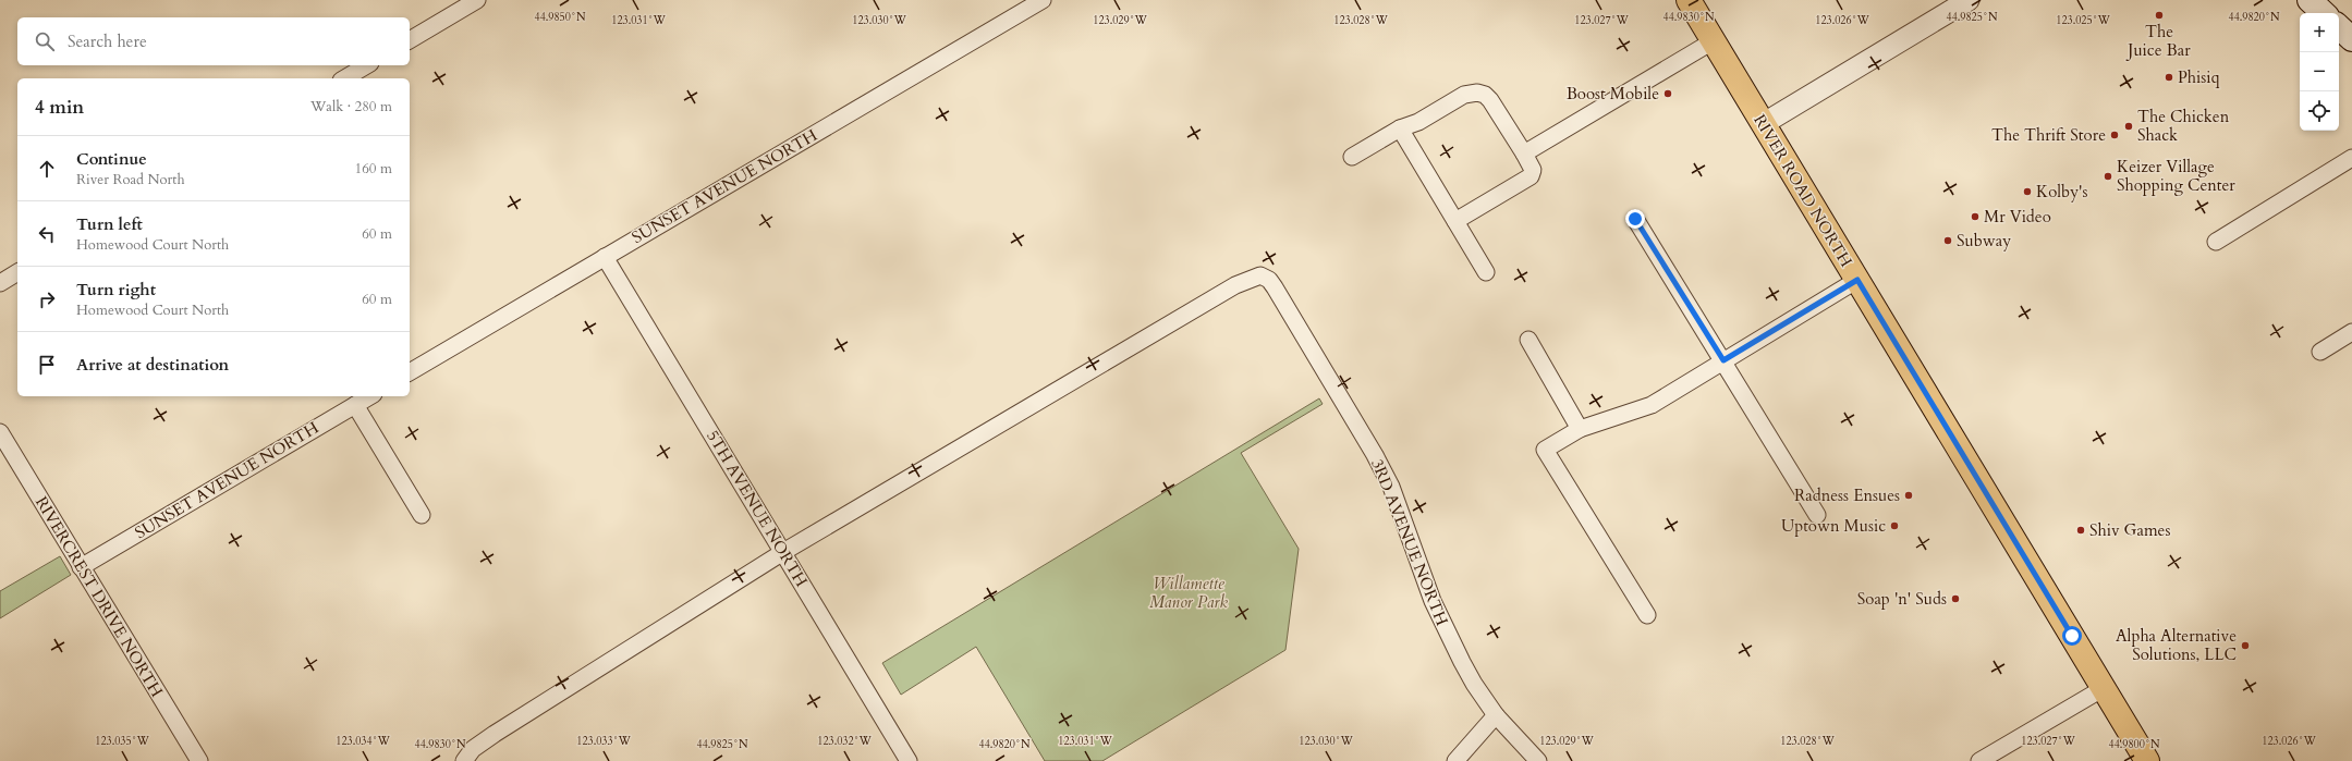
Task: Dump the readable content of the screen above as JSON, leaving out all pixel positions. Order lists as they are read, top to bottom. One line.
{"streets":{"main road":["RIVER ROAD NORTH"],"street":["SUNSET AVENUE NORTH","5TH AVENUE NORTH","3RD AVENUE NORTH","RIVERCREST DRIVE NORTH"]},"crossings":[["SUNSET AVENUE NORTH","5TH AVENUE NORTH"],["SUNSET AVENUE NORTH","RIVERCREST DRIVE NORTH"],["5TH AVENUE NORTH","3RD AVENUE NORTH"]],"parks":["Willamette Manor Park"],"places":["The Juice Bar","Phisiq","Boost Mobile","The Chicken Shack","The Thrift Store","Keizer Village Shopping Center","Kolby's","Mr Video","Subway","Radness Ensues","Uptown Music","Shiv Games","Soap 'n' Suds","Alpha Alternative Solutions, LLC"],"page":{"map_buttons":["+","−"],"search":"Search here","heading":["4 min","Walk · 280 m"],"list":[["Continue","River Road North","160 m"],["Turn left","Homewood Court North","60 m"],["Turn right","Homewood Court North","60 m"],"Arrive at destination"]},"coordinates":["44.9830°N","44.9820°N","44.9850°N","44.9825°N","123.031°W","123.030°W","123.029°W","123.028°W","123.027°W","123.026°W","123.025°W","123.035°W","123.034°W","123.033°W","123.032°W","44.9800°N"]}
